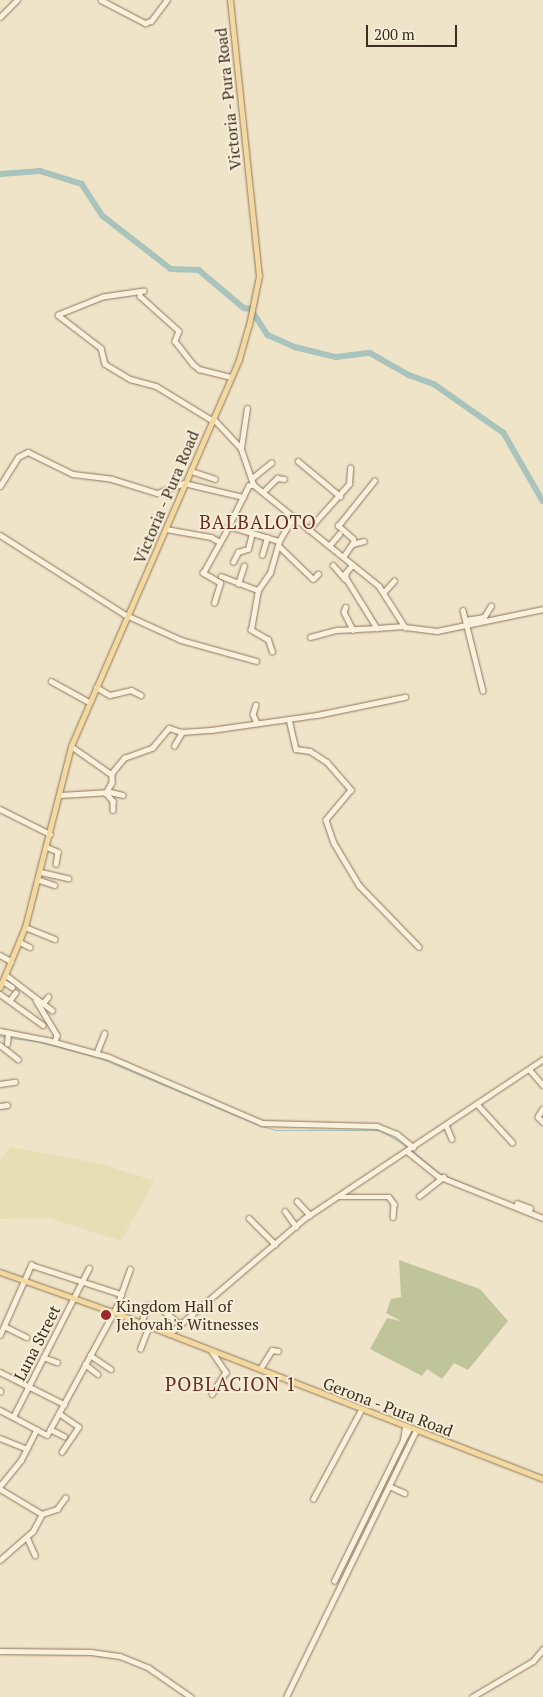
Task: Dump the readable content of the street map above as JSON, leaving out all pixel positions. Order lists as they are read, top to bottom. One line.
{"streets":{"main road":["Victoria - Pura Road","Gerona - Pura Road"],"street":["Luna Street"]},"crossings":[["Luna Street","Gerona - Pura Road"]],"districts":["BALBALOTO","POBLACION 1"],"places":["Kingdom Hall of Jehovah's Witnesses"],"scale_bar":"200 m"}
